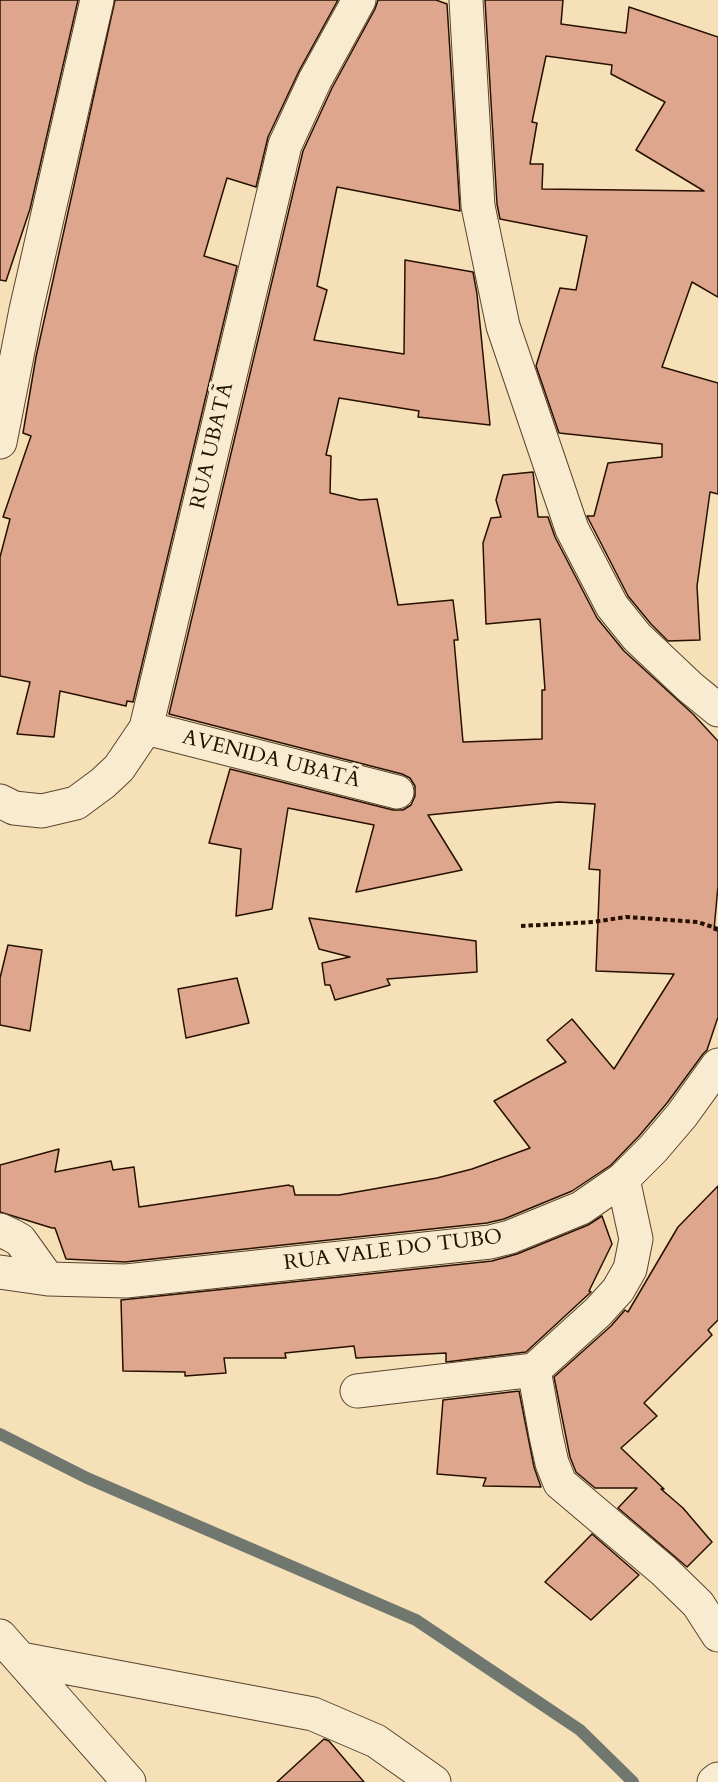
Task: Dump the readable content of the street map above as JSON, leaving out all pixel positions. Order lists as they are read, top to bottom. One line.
{"streets":{"street":["RUA UBATÃ","AVENIDA UBATÃ","RUA VALE DO TUBO"]},"crossings":[["RUA UBATÃ","AVENIDA UBATÃ"]]}
